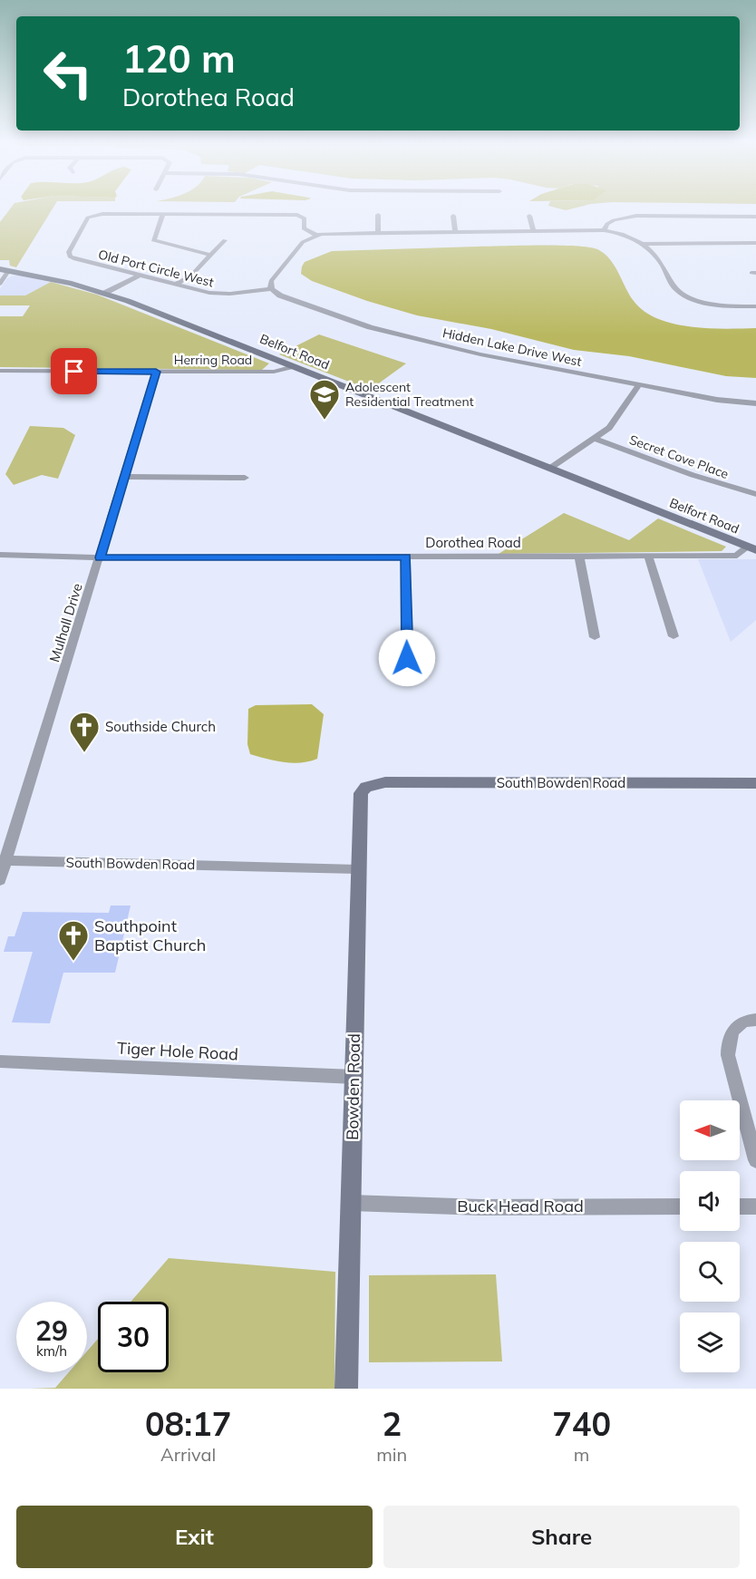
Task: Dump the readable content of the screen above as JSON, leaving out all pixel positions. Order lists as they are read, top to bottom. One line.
{"streets":{"street":["Old Port Circle West","Hidden Lake Drive West","Belfort Road","Herring Road","Secret Cove Place","Dorothea Road","Mulhall Drive","South Bowden Road","Tiger Hole Road","Bowden Road","Buck Head Road"]},"crossings":[["Old Port Circle West","Hidden Lake Drive West"],["Belfort Road","Herring Road"],["Belfort Road","Dorothea Road"],["Herring Road","Mulhall Drive"],["Dorothea Road","Mulhall Drive"],["Mulhall Drive","South Bowden Road"],["South Bowden Road","Bowden Road"],["Tiger Hole Road","Bowden Road"],["Bowden Road","Buck Head Road"]],"places":{"school or university":["Adolescent Residential Treatment"],"church":["Southside Church","Southpoint Baptist Church"]},"north":"left","page":{"turn":["120 m","Dorothea Road"],"speed":"29 km/h","limit":"30","eta":["08:17","Arrival","2","min","740","m"],"buttons":["Exit","Share"]}}
